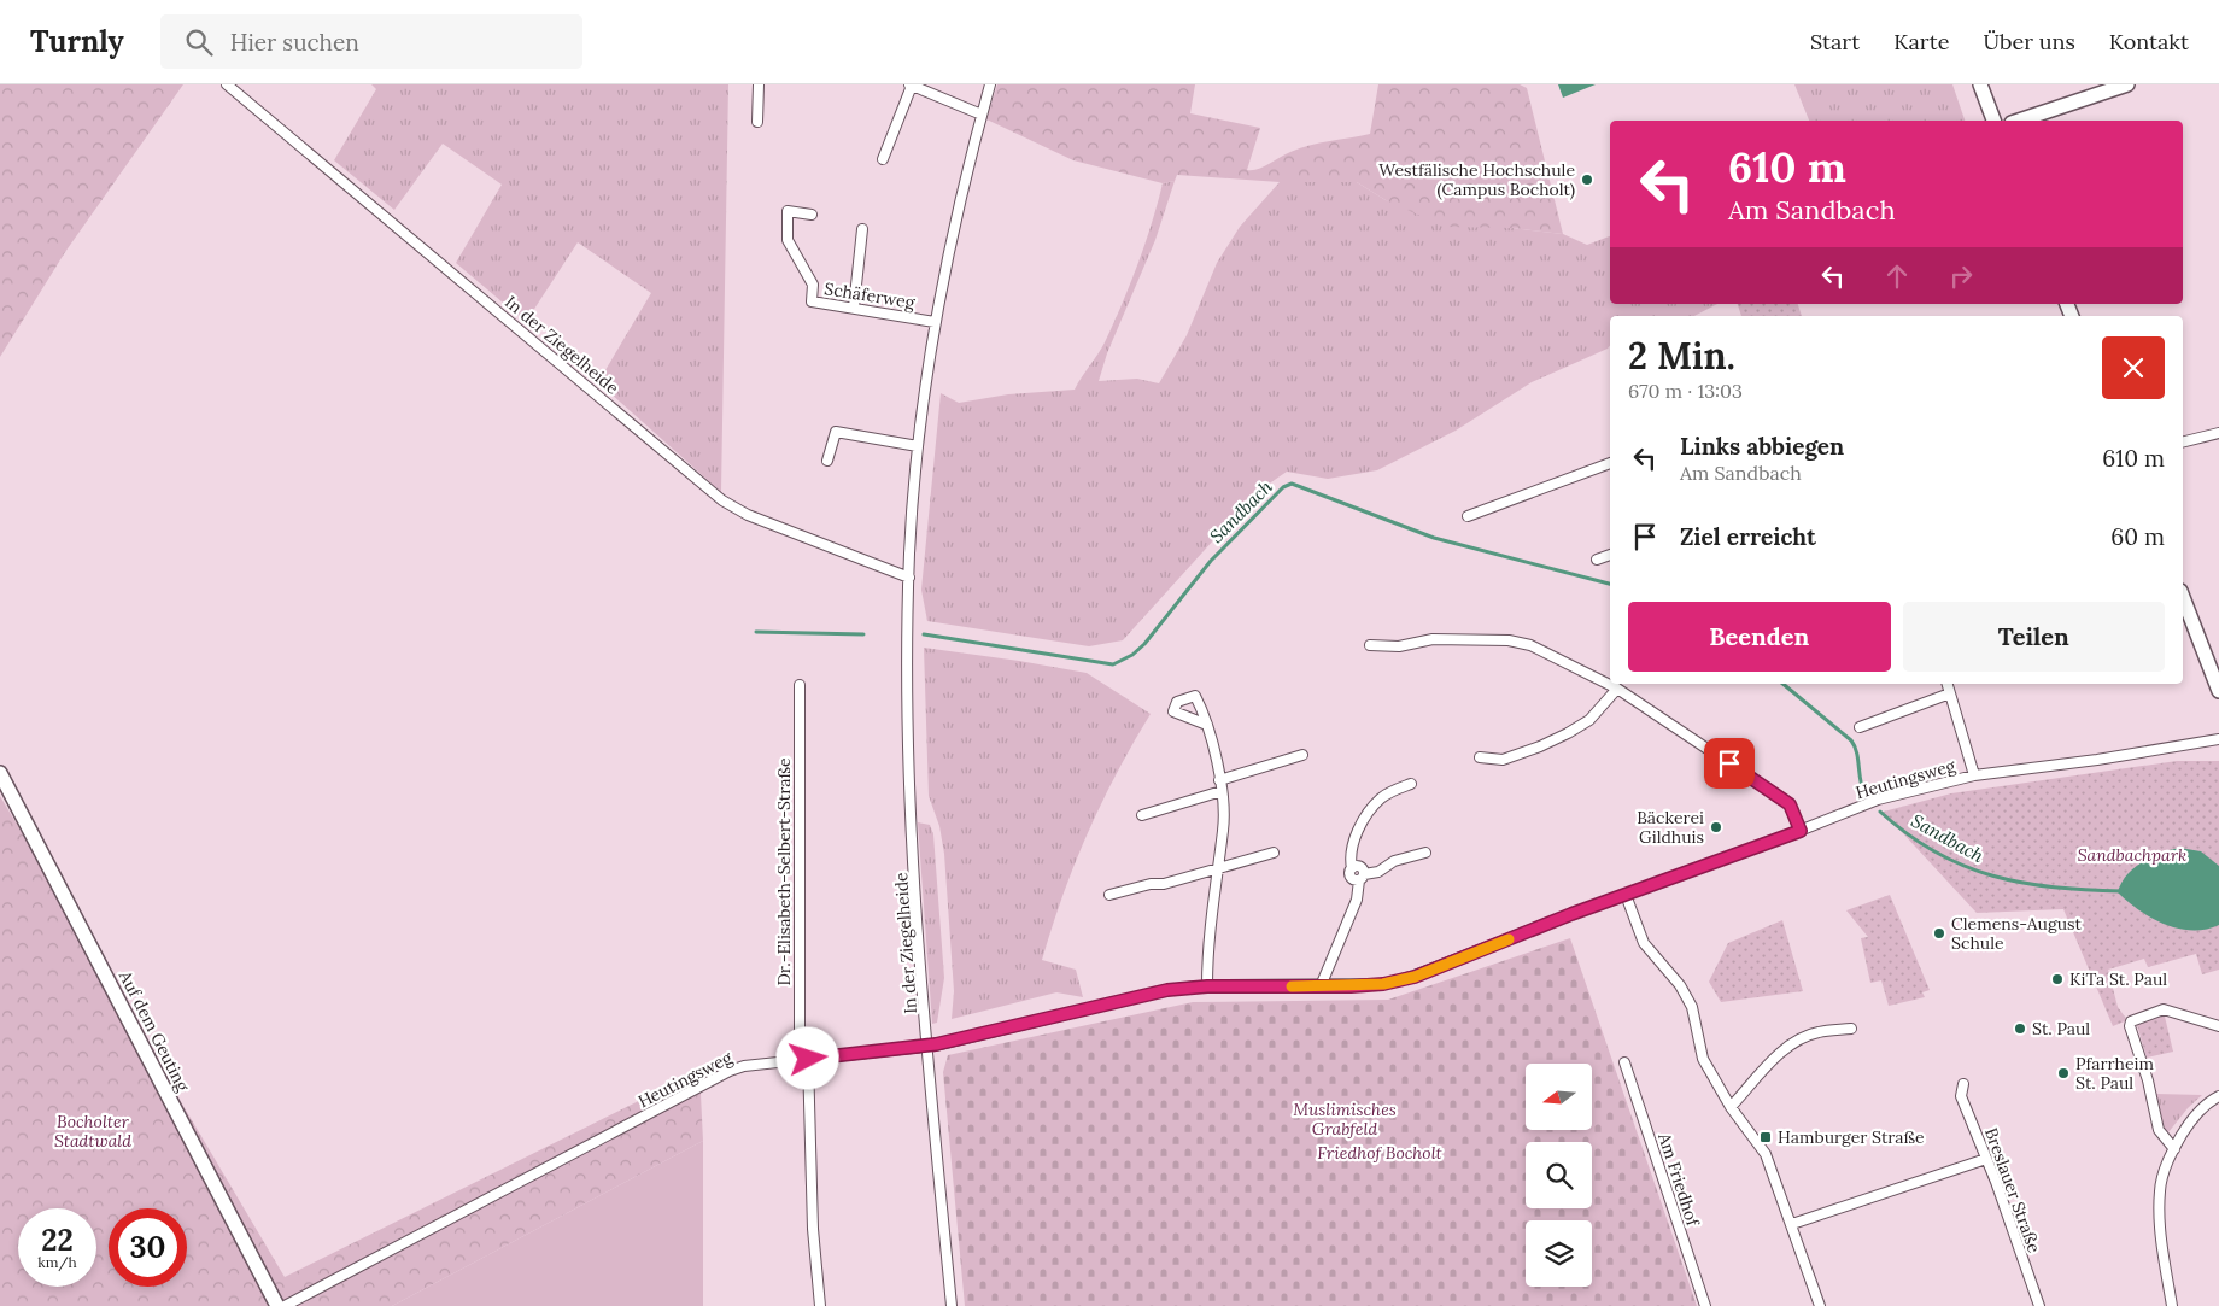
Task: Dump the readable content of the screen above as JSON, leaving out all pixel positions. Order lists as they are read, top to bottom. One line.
{"streets":{"street":["Schäferweg","In der Ziegelheide","Heutingsweg","Dr.-Elisabeth-Selbert-Straße","Auf dem Geuting","Am Friedhof","Breslauer Straße"]},"crossings":[["Schäferweg","In der Ziegelheide"],["In der Ziegelheide","Heutingsweg"],["Heutingsweg","Dr.-Elisabeth-Selbert-Straße"]],"water":["Sandbach"],"parks":["Sandbachpark","Muslimisches Grabfeld","Bocholter Stadtwald","Friedhof Bocholt"],"places":{"other":["Westfälische Hochschule (Campus Bocholt)","Bäckerei Gildhuis","Clemens-August Schule","KiTa St. Paul","St. Paul","Pfarrheim St. Paul"],"transit":["Hamburger Straße"]},"north":"left","page":{"header":"Turnly","search":"Hier suchen","nav":["Start","Karte","Über uns","Kontakt"],"turn":["610 m","Am Sandbach"],"heading":["2 Min.","670 m · 13:03"],"list":[{"name":"Links abbiegen","note":"Am Sandbach","value":"610 m"},{"name":"Ziel erreicht","value":"60 m"}],"buttons":["Beenden","Teilen"],"speed":"22 km/h","limit":"30"}}
